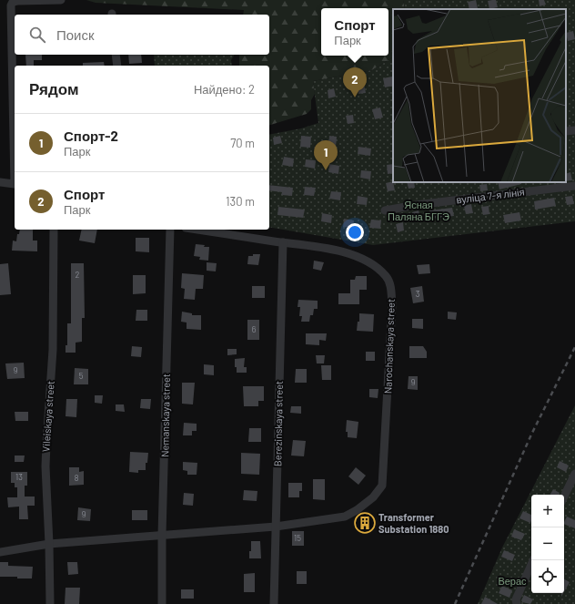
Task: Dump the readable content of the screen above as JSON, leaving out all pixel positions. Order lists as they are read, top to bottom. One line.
{"streets":{"street":["вуліца 7-я лінія","Narochanskaya street","Nemanskaya street","Vileiskaya street","Berezinskaya street"]},"crossings":[["Narochanskaya street","Berezinskaya street"]],"parks":["Ясная Паляна БГГЭ","Верас"],"places":{"building":["Transformer Substation 1880"]},"house_numbers":["2","3","6","9","5","9","13","8","9","15"],"page":{"popup":["Спорт","Парк"],"search":"Поиск","heading":["Рядом","Найдено: 2"],"pins":["2","1"],"list":[{"mark":"1","name":"Спорт-2","note":"Парк","value":"70 m"},{"mark":"2","name":"Спорт","note":"Парк","value":"130 m"}],"map_buttons":["+","−"]}}
